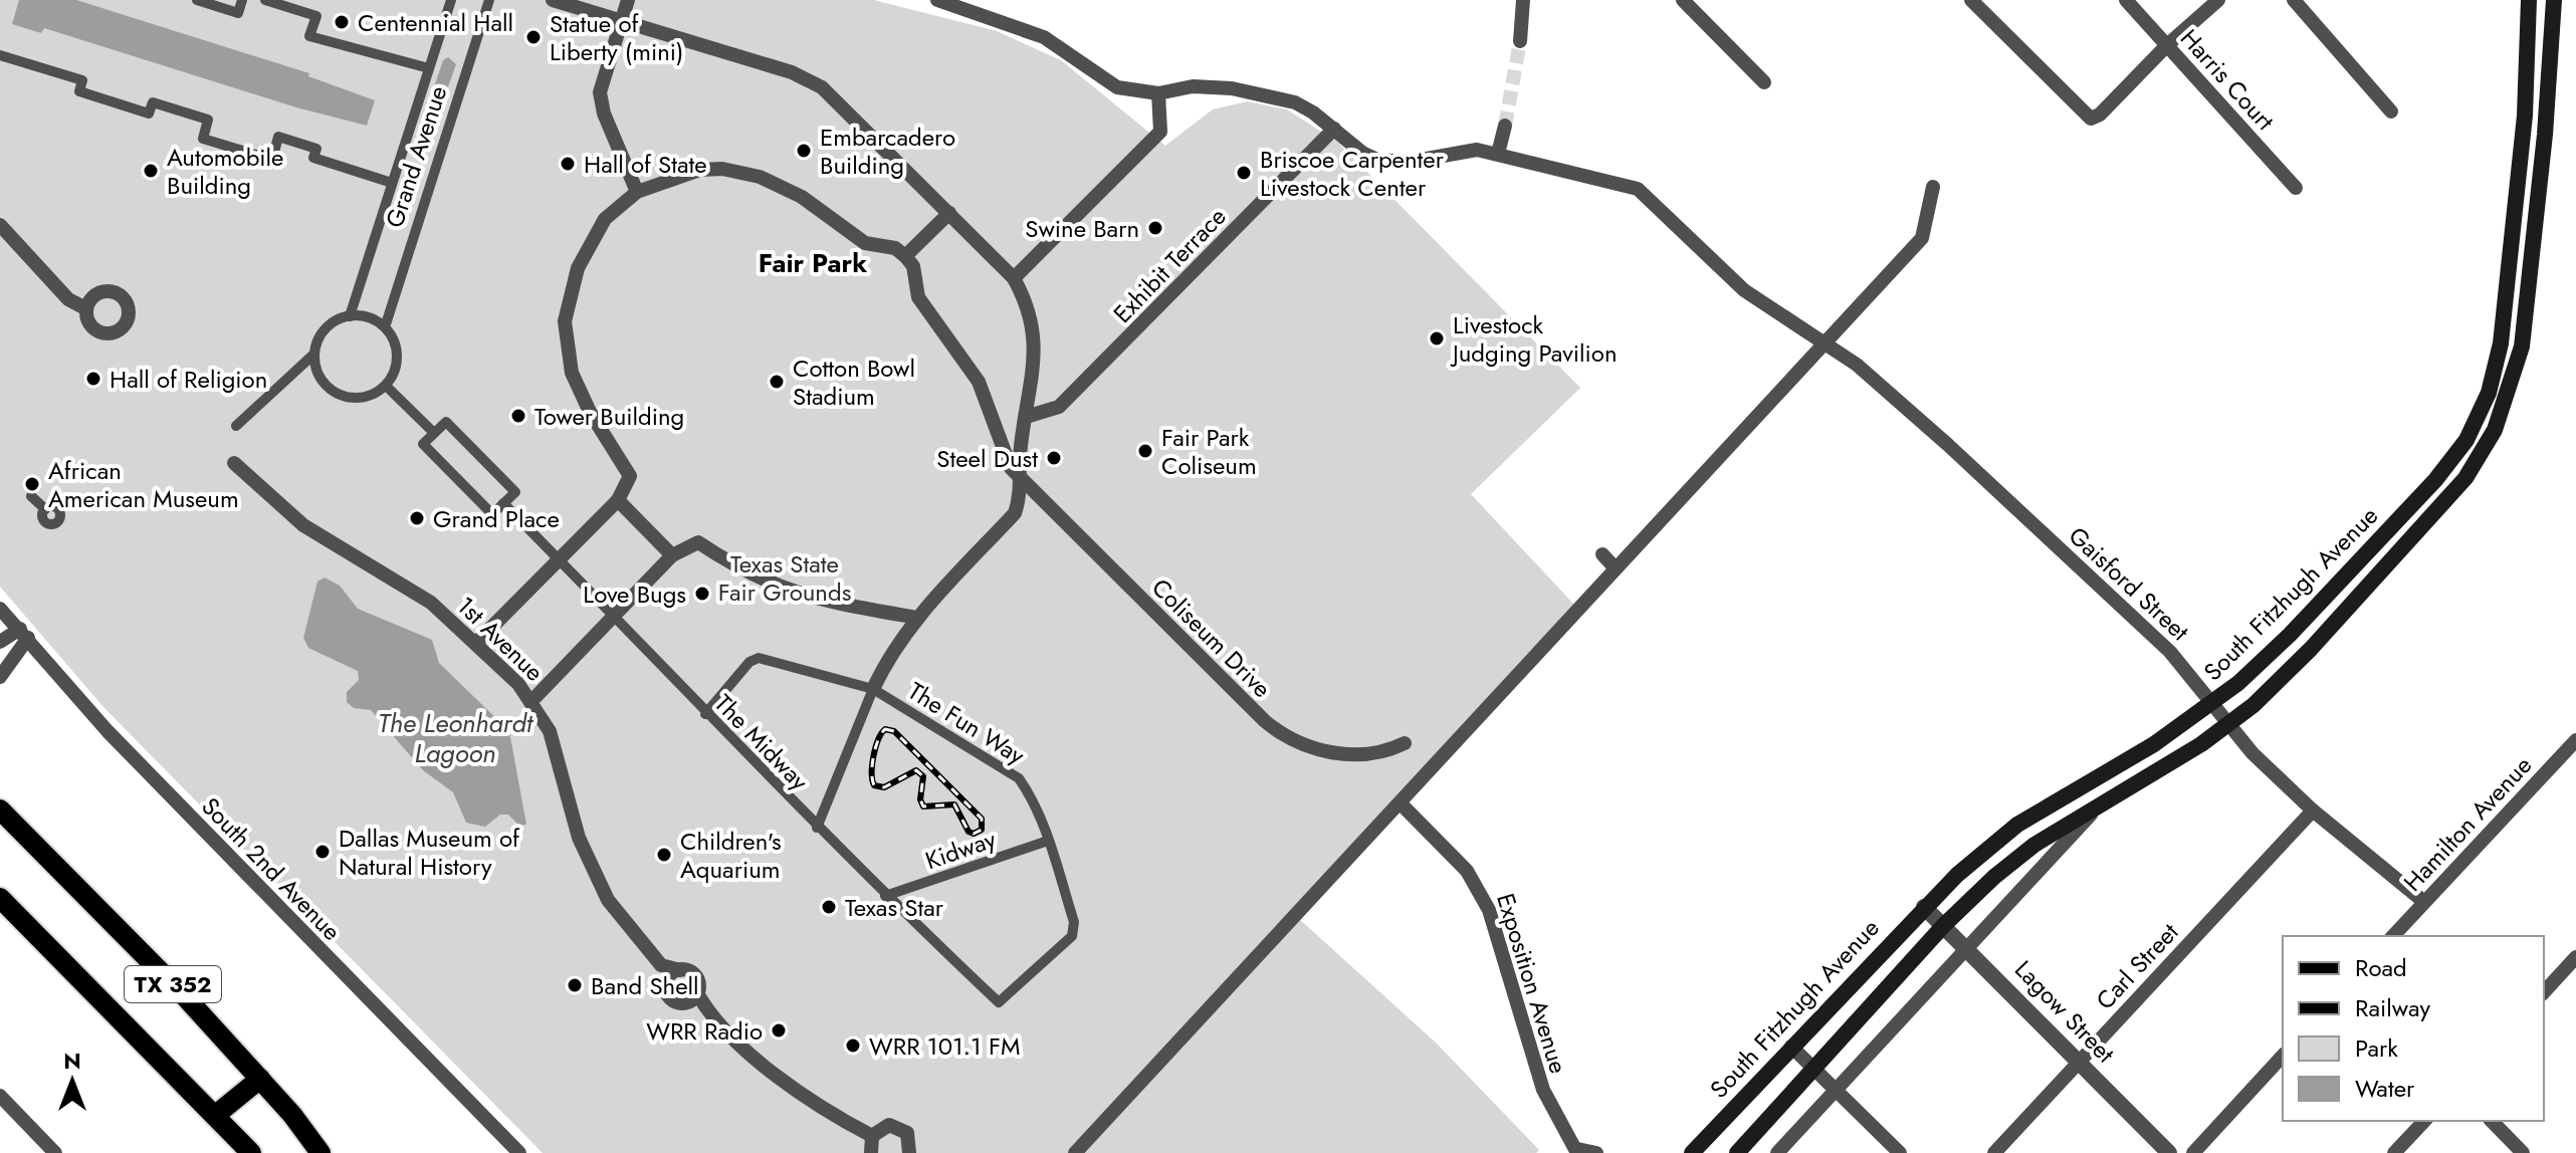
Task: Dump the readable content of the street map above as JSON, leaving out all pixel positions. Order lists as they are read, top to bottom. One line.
{"streets":{"main road":["South Fitzhugh Avenue","TX 352"],"street":["Harris Court","Grand Avenue","Exhibit Terrace","Gaisford Street","Coliseum Drive","1st Avenue","The Fun Way","The Midway","Hamilton Avenue","Kidway","South 2nd Avenue","Carl Street","Exposition Avenue","Lagow Street"]},"crossings":[["Exhibit Terrace","Gaisford Street"],["Gaisford Street","South Fitzhugh Avenue"],["Gaisford Street","Hamilton Avenue"],["Gaisford Street","Carl Street"],["South Fitzhugh Avenue","Lagow Street"],["The Fun Way","The Midway"],["The Fun Way","Kidway"],["The Midway","Kidway"],["Carl Street","Lagow Street"]],"districts":["Fair Park"],"water":["The Leonhardt Lagoon"],"parks":["Texas State Fair Grounds"],"places":["Centennial Hall","Statue of Liberty (mini)","Embarcadero Building","Hall of State","Automobile Building","Briscoe Carpenter Livestock Center","Swine Barn","Livestock Judging Pavilion","Hall of Religion","Cotton Bowl Stadium","Tower Building","Fair Park Coliseum","Steel Dust","African American Museum","Grand Place","Love Bugs","Dallas Museum of Natural History","Children's Aquarium","Texas Star","Band Shell","WRR Radio","WRR 101.1 FM"],"legend":["Road","Railway","Park","Water"],"north":"top"}
